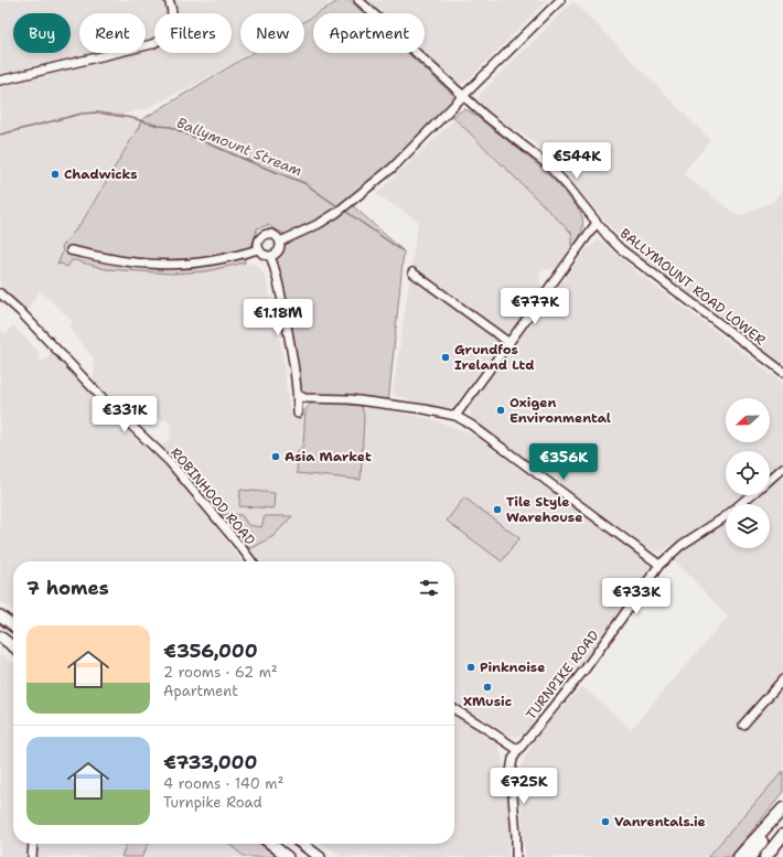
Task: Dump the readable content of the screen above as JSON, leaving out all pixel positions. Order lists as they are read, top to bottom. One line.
{"streets":{"street":["BALLYMOUNT ROAD LOWER","ROBINHOOD ROAD","TURNPIKE ROAD"]},"water":["Ballymount Stream"],"places":["Chadwicks","Grundfos Ireland Ltd","Oxigen Environmental","Asia Market","Tile Style Warehouse","Pinknoise","XMusic","Vanrentals.ie"],"north":"left","page":{"chip":["Buy","Rent","Filters","New","Apartment"],"price":["€544K","€777K","€1.18M","€331K","€356K","€733K","€725K"],"heading":"7 homes","list":[{"name":"€356,000","note":"2 rooms · 62 m² · Apartment"},{"name":"€733,000","note":"4 rooms · 140 m² · Turnpike Road"}]}}
